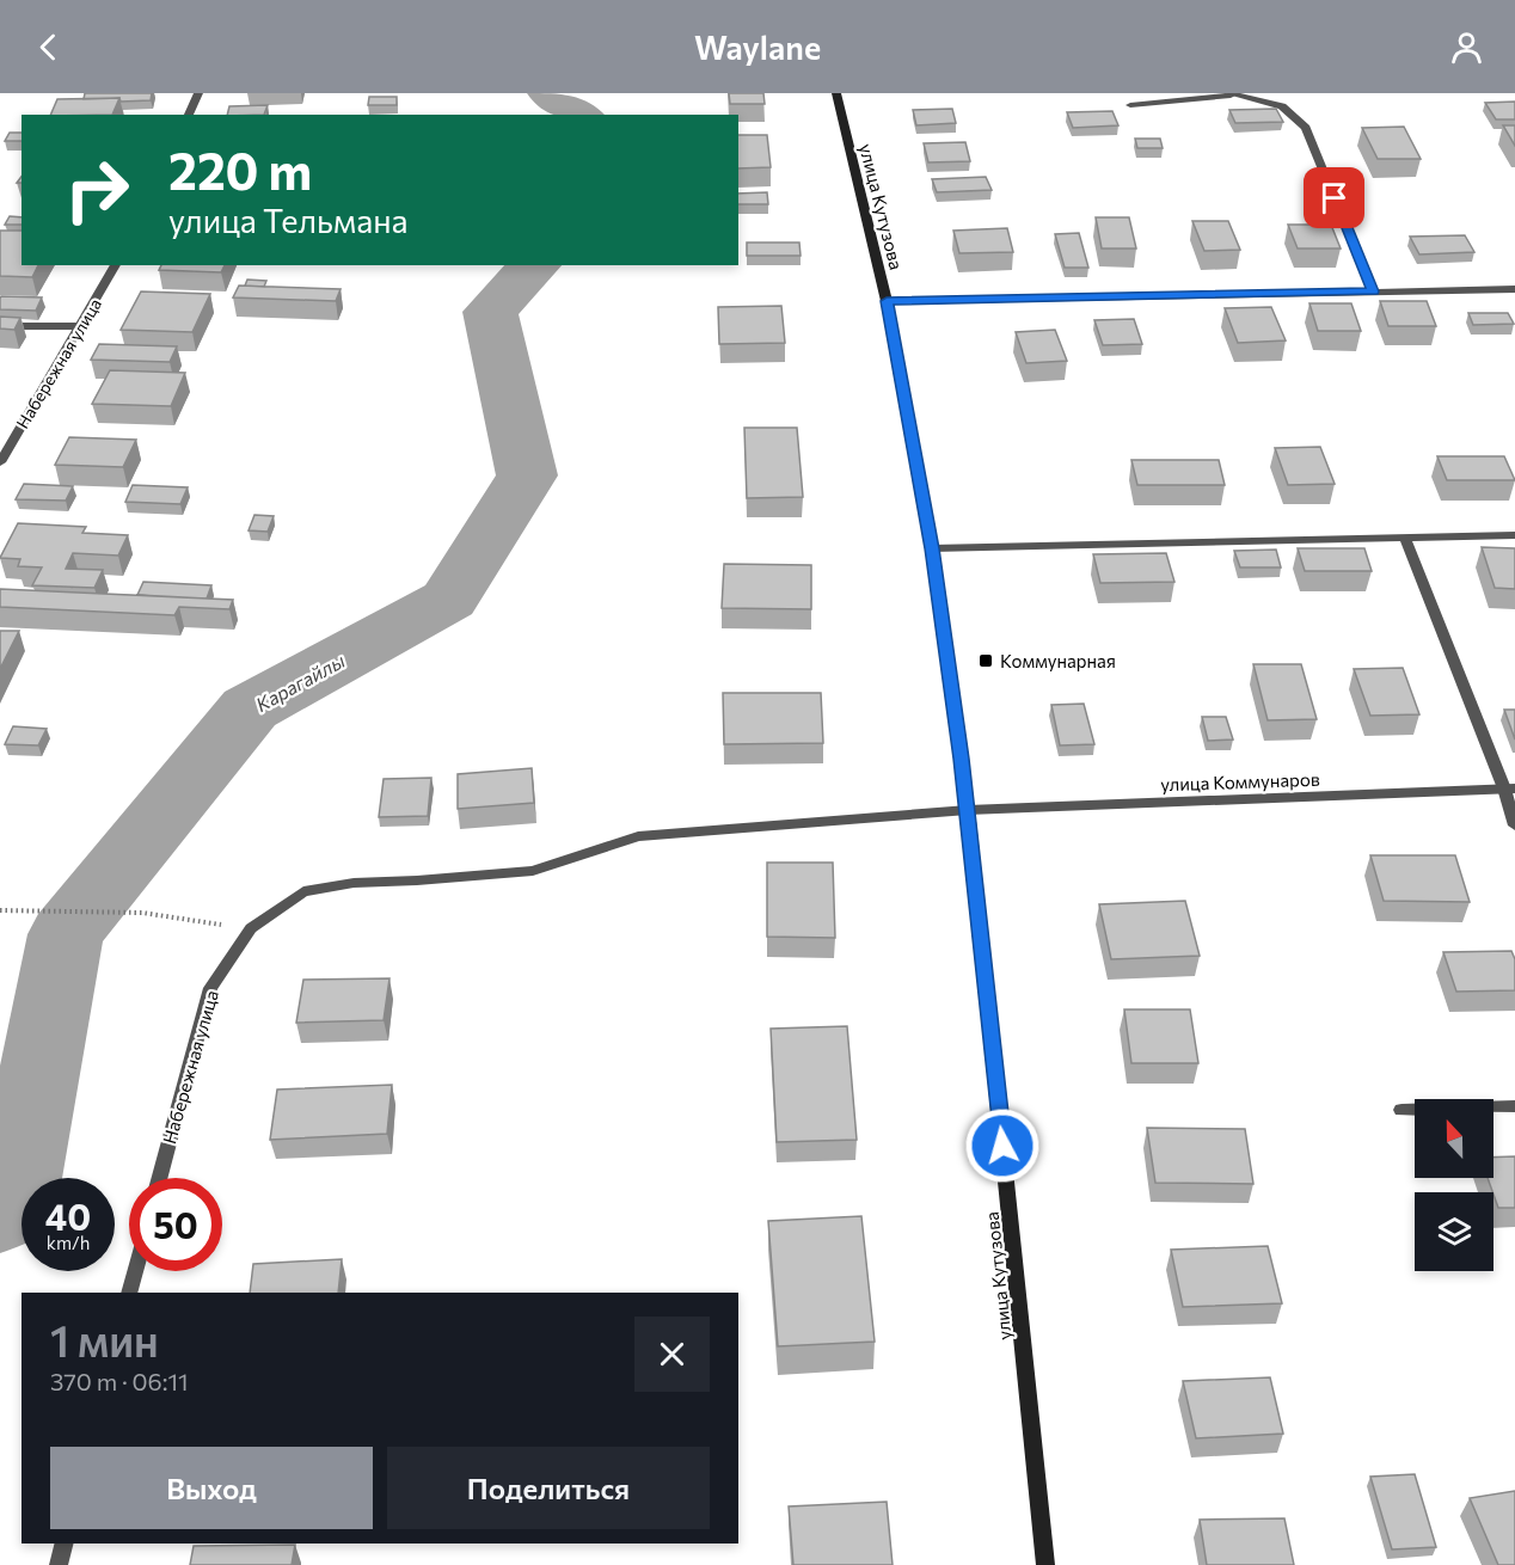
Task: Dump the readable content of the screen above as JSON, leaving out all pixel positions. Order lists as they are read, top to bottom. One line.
{"streets":{"main road":["улица Кутузова"],"street":["Набережная улица","улица Коммунаров"]},"crossings":[["улица Кутузова","улица Коммунаров"],["Набережная улица","улица Коммунаров"]],"water":["Карагайлы"],"places":{"transit":["Коммунарная"]},"north":"top","page":{"header":"Waylane","turn":["220 m","улица Тельмана"],"speed":"40 km/h","limit":"50","heading":["1 мин","370 m · 06:11"],"buttons":["Выход","Поделиться"]}}
